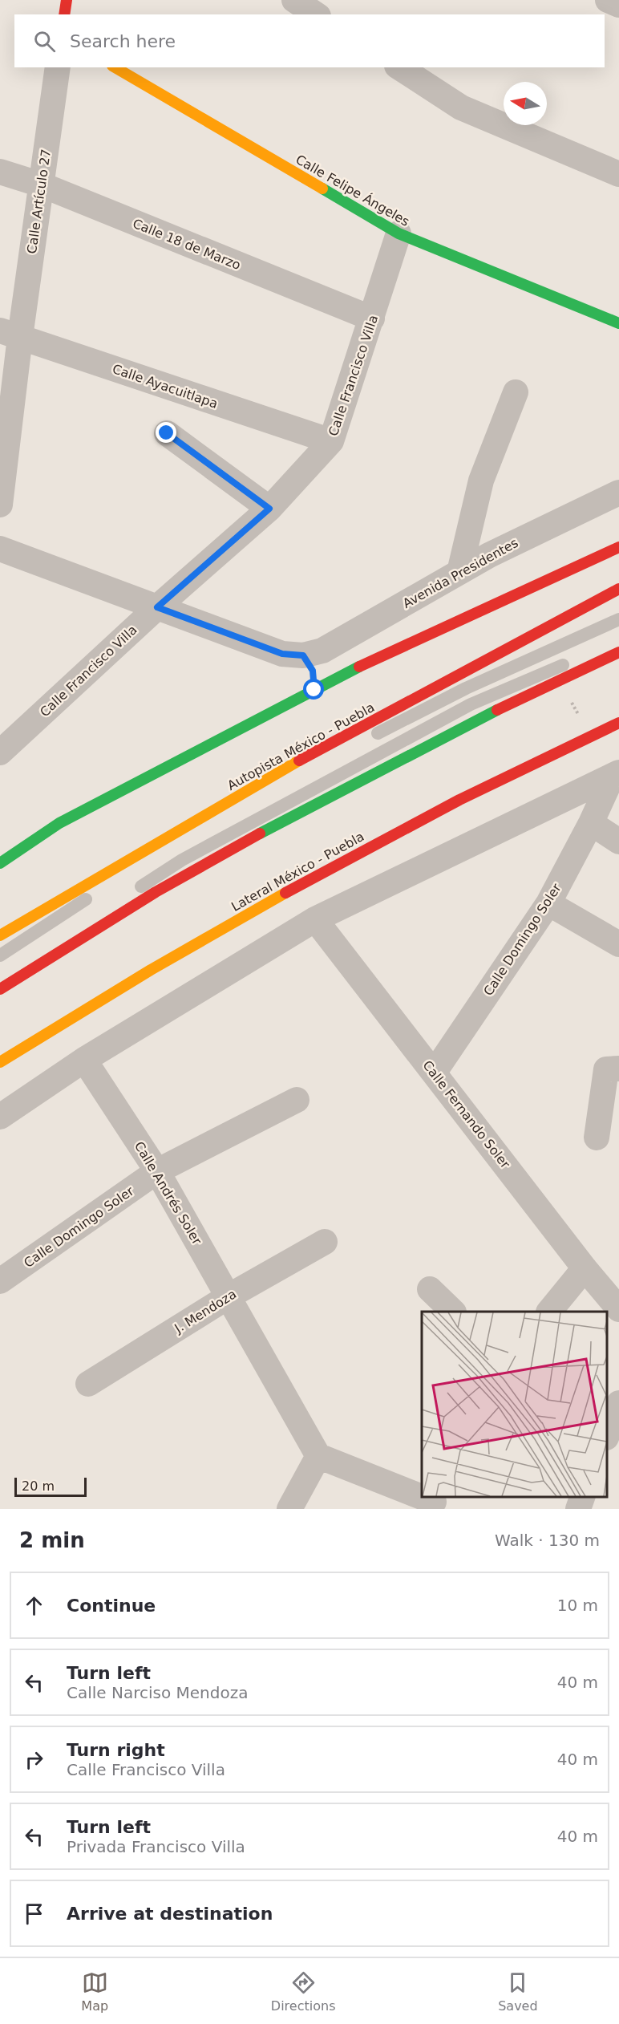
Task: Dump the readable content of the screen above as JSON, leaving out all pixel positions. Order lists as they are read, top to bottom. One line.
{"streets":{"main road":["Calle Felipe Ángeles","Autopista México - Puebla","Lateral México - Puebla"],"street":["Calle Artículo 27","Calle 18 de Marzo","Calle Francisco Villa","Calle Ayacuitlapa","Avenida Presidentes","Calle Domingo Soler","Calle Fernando Soler","Calle Andrés Soler","J. Mendoza"]},"crossings":[["Calle Felipe Ángeles","Calle Francisco Villa"],["Calle Artículo 27","Calle 18 de Marzo"],["Calle Artículo 27","Calle Ayacuitlapa"],["Calle 18 de Marzo","Calle Francisco Villa"],["Calle Francisco Villa","Calle Ayacuitlapa"],["Calle Domingo Soler","Calle Fernando Soler"],["Calle Domingo Soler","Calle Andrés Soler"],["Calle Andrés Soler","J. Mendoza"]],"scale_bar":"20 m","north":"left","page":{"search":"Search here","scale":"20 m","heading":["2 min","Walk · 130 m"],"list":[["Continue","10 m"],["Turn left","Calle Narciso Mendoza","40 m"],["Turn right","Calle Francisco Villa","40 m"],["Turn left","Privada Francisco Villa","40 m"],"Arrive at destination"],"nav":["Map","Directions","Saved"]}}
